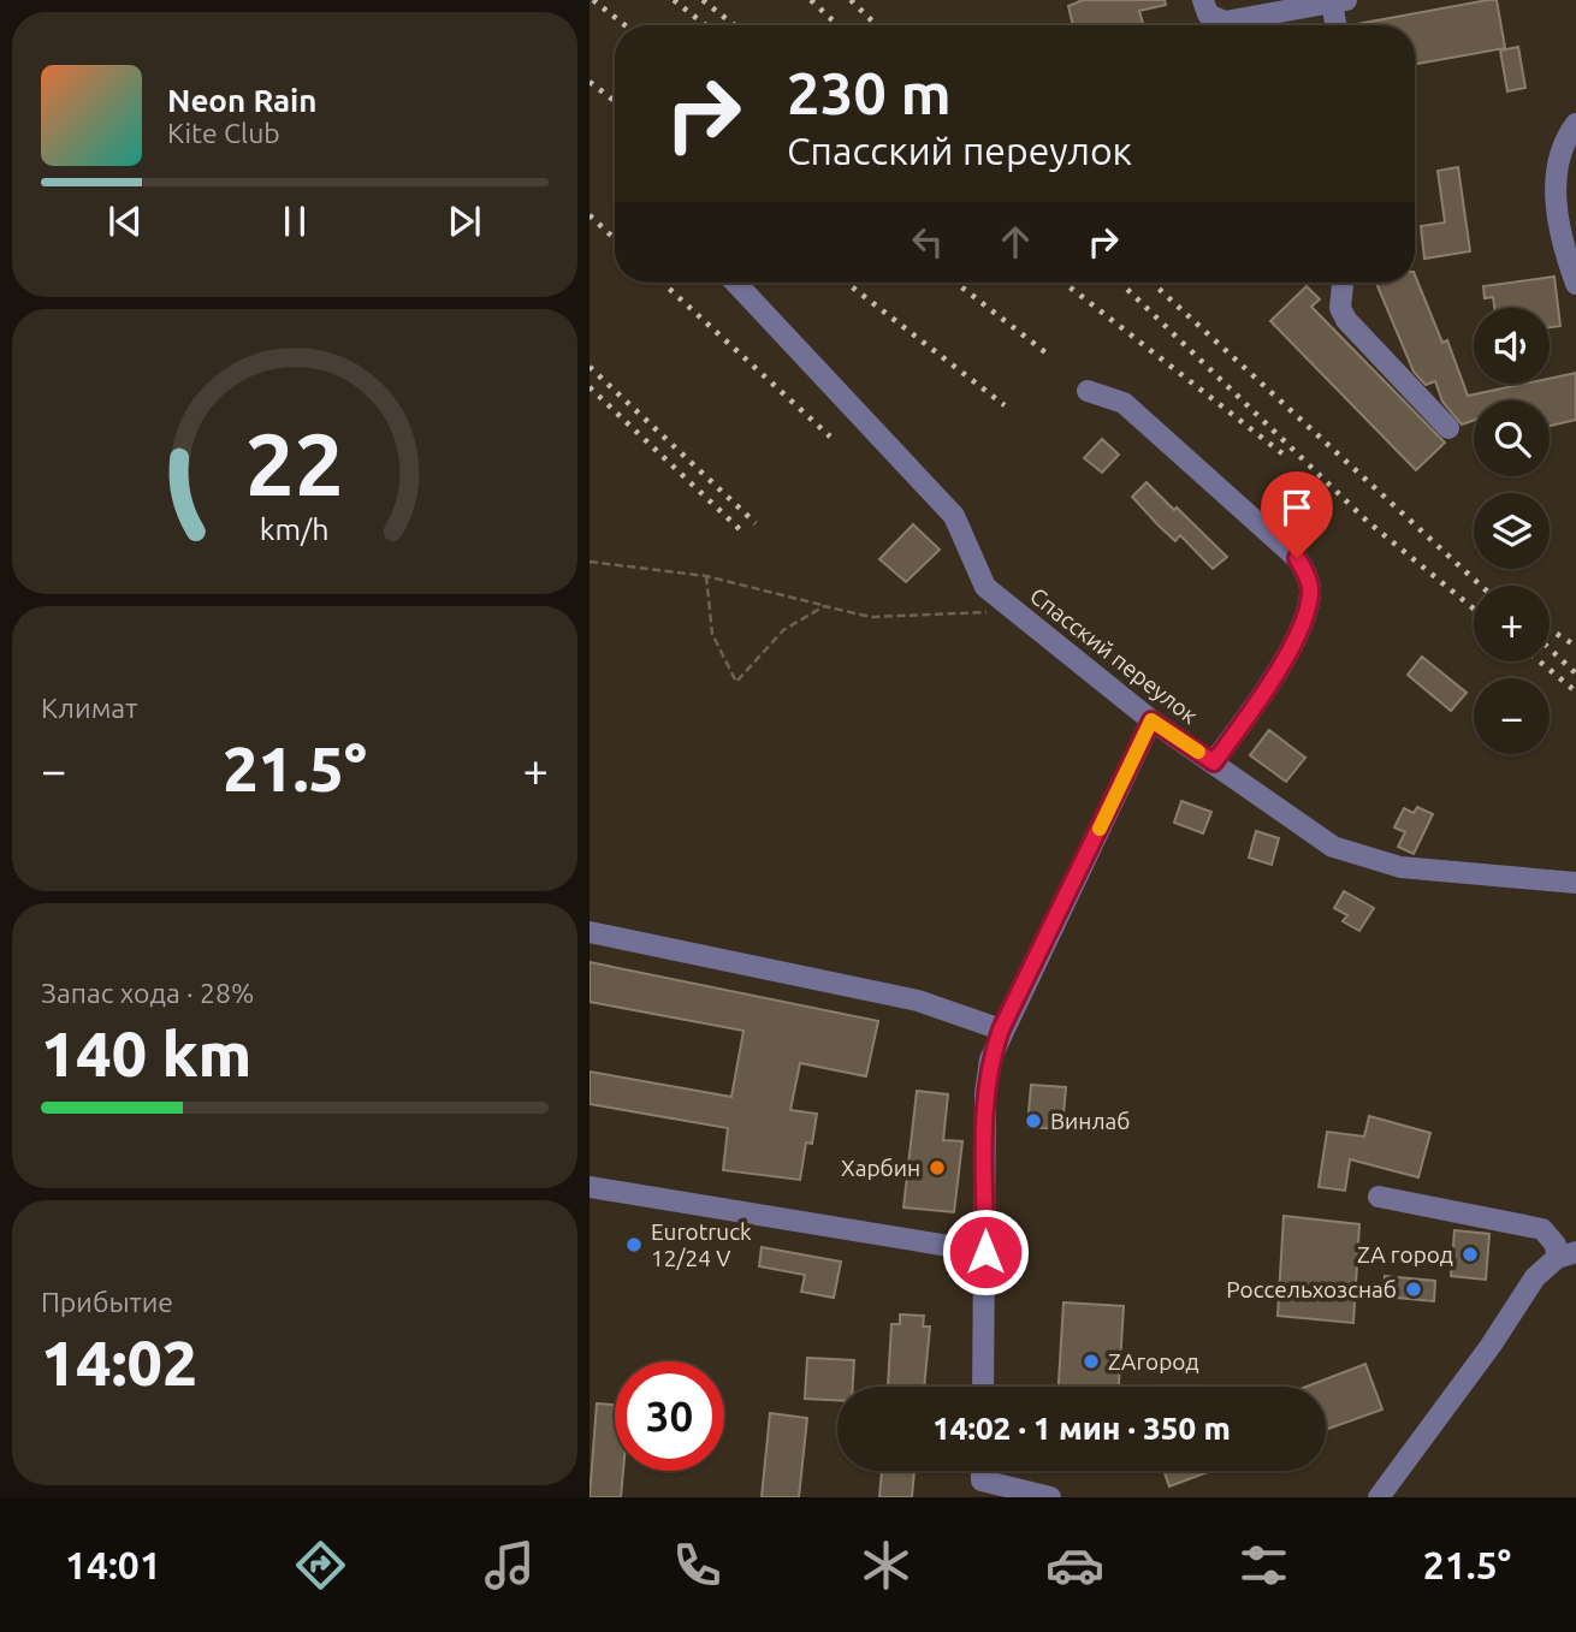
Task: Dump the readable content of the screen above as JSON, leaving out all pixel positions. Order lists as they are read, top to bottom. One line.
{"streets":{"street":["Спасский переулок"]},"places":["Винлаб","Харбин","Eurotruck 12/24 V","ZA город","Россельхозснаб","ZAгород"],"page":{"turn":["230 m","Спасский переулок"],"song":["Neon Rain","Kite Club"],"map_buttons":["+","−"],"tile":["Климат",["Запас хода · 28%","140 km"],["Прибытие","14:02"]],"heat":["−","21.5°","+"],"limit":"30","trip":"14:02 · 1 мин · 350 m","tabs":["14:01","21.5°"],"gauge":["22","km/h"]}}
